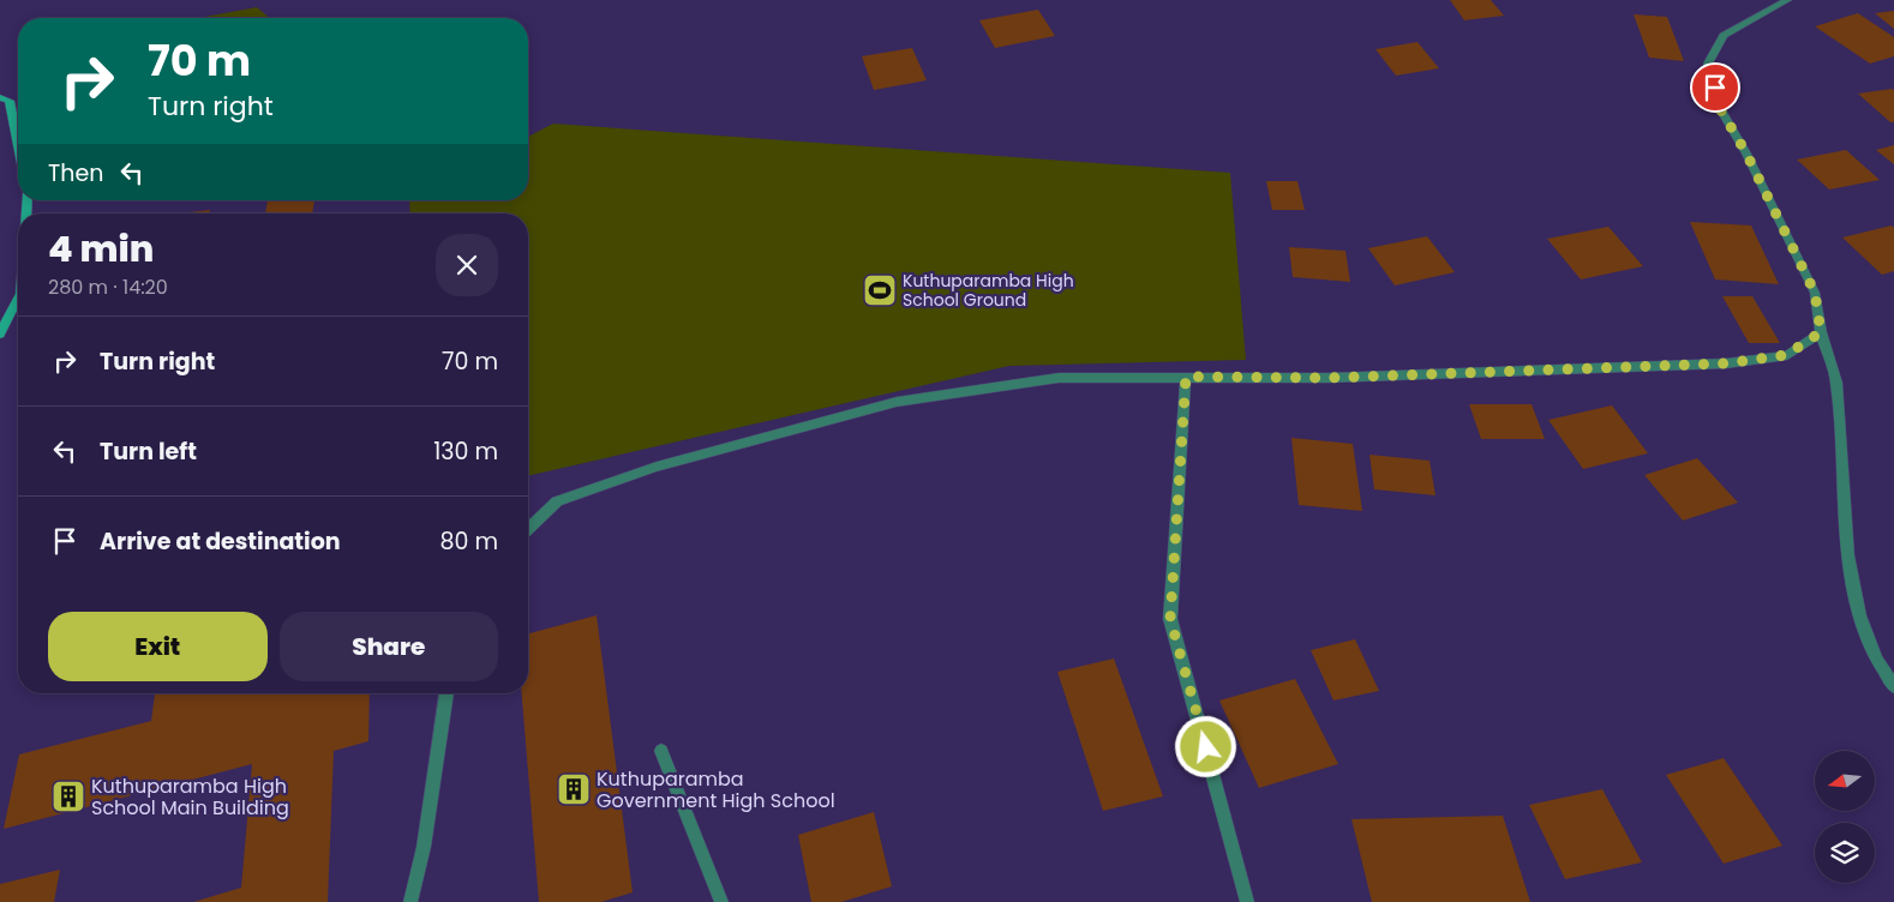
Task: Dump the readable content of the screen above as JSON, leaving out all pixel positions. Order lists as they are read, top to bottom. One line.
{"places":{"sports":["Kuthuparamba High School Ground"],"building":["Kuthuparamba Government High School","Kuthuparamba High School Main Building"]},"north":"left","page":{"turn":["70 m","Turn right"],"then":"Then","heading":["4 min","280 m · 14:20"],"list":[{"name":"Turn right","value":"70 m"},{"name":"Turn left","value":"130 m"},{"name":"Arrive at destination","value":"80 m"}],"buttons":["Exit","Share"]}}
